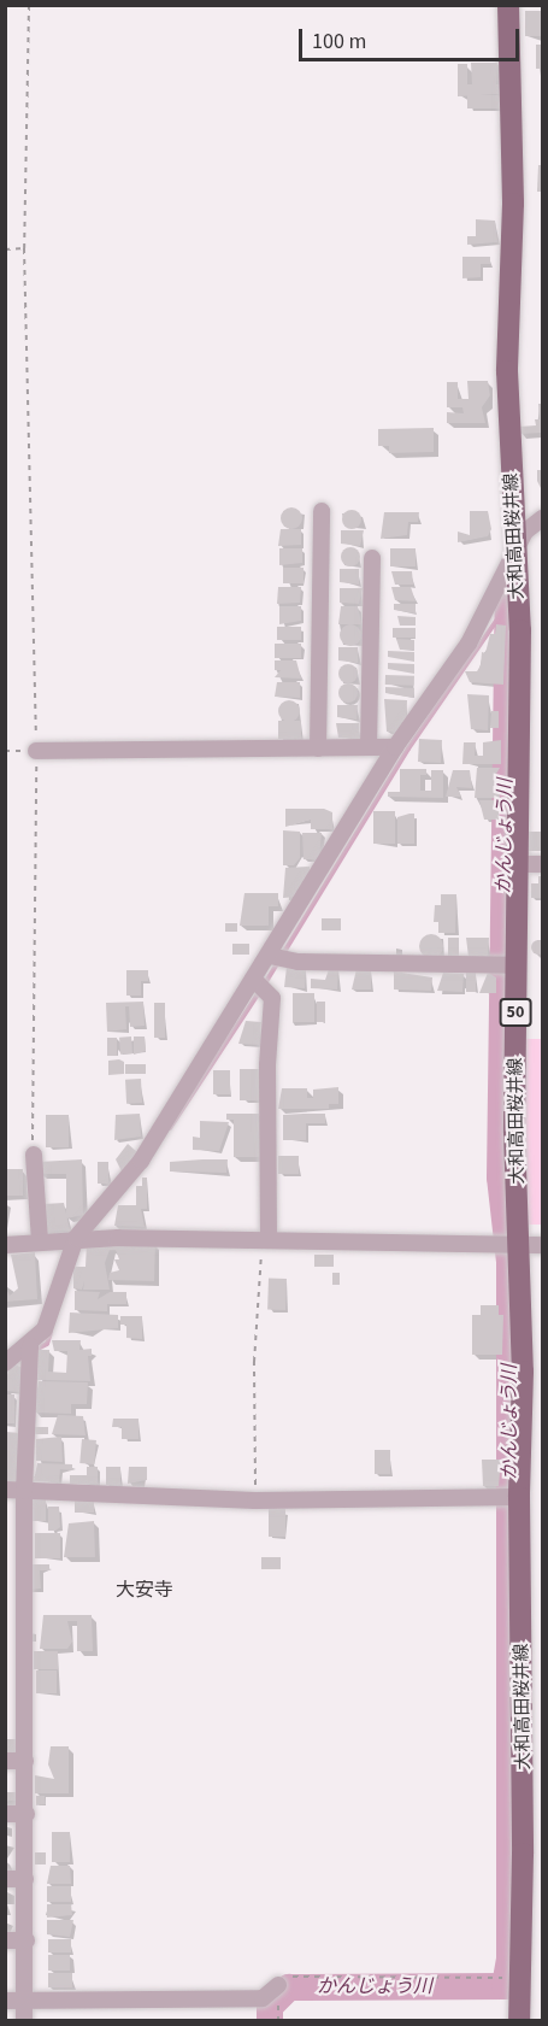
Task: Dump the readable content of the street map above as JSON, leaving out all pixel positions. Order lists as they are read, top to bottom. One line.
{"streets":{"main road":["大和高田桜井線","50"]},"districts":["大安寺"],"water":["かんじょう川"],"scale_bar":"100 m"}
